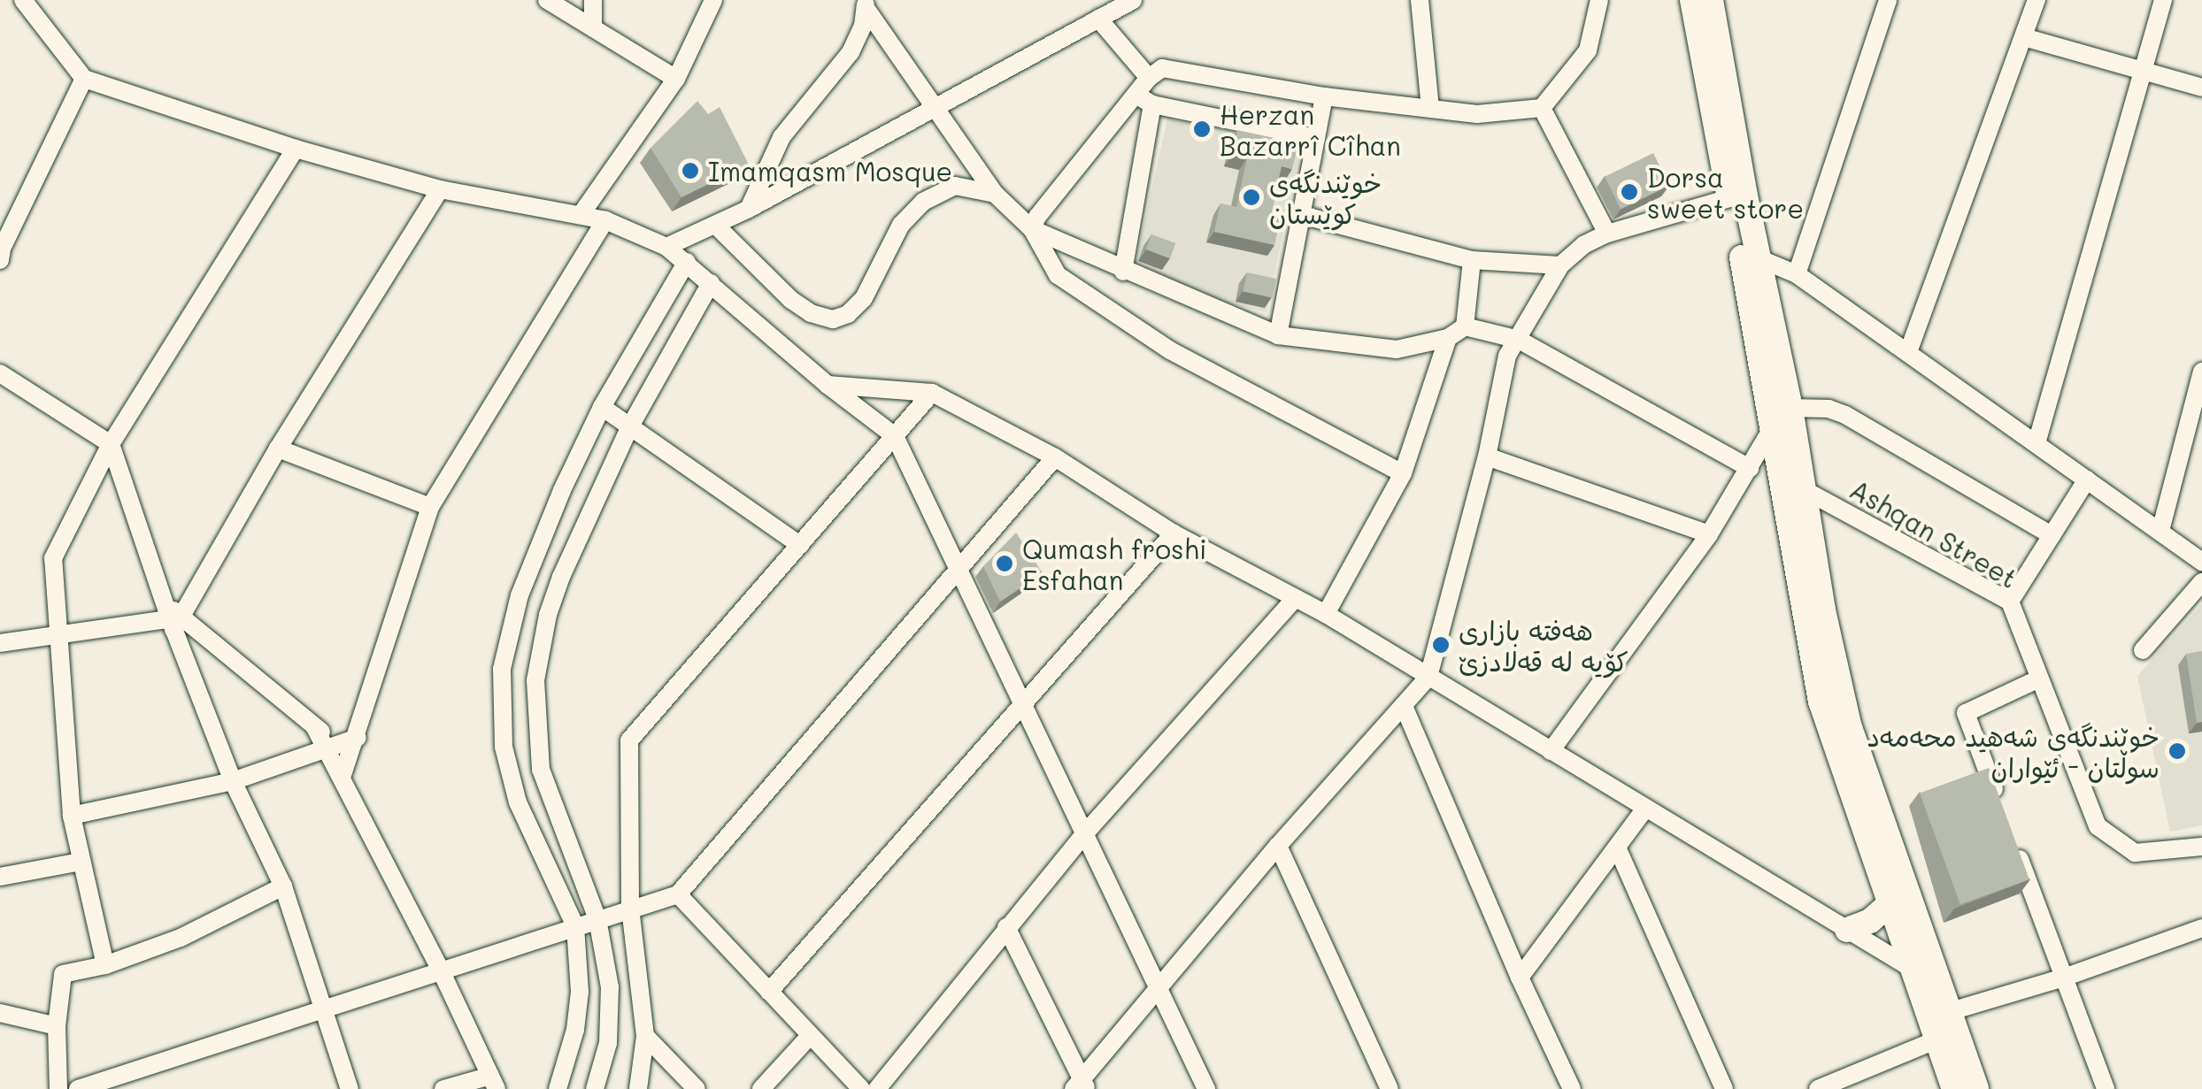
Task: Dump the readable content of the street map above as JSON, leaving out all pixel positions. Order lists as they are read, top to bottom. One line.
{"streets":{"street":["Ashqan Street"]},"places":["Herzan Bazarrî Cîhan","Imamqasm Mosque","Dorsa sweet store","خوێندنگەی کوێستان","Qumash froshi Esfahan","هەفتە بازاری کۆیە لە قەلادزێ","خوێندنگەی شەهید محەمەد سوڵتان - ئێواران"]}
